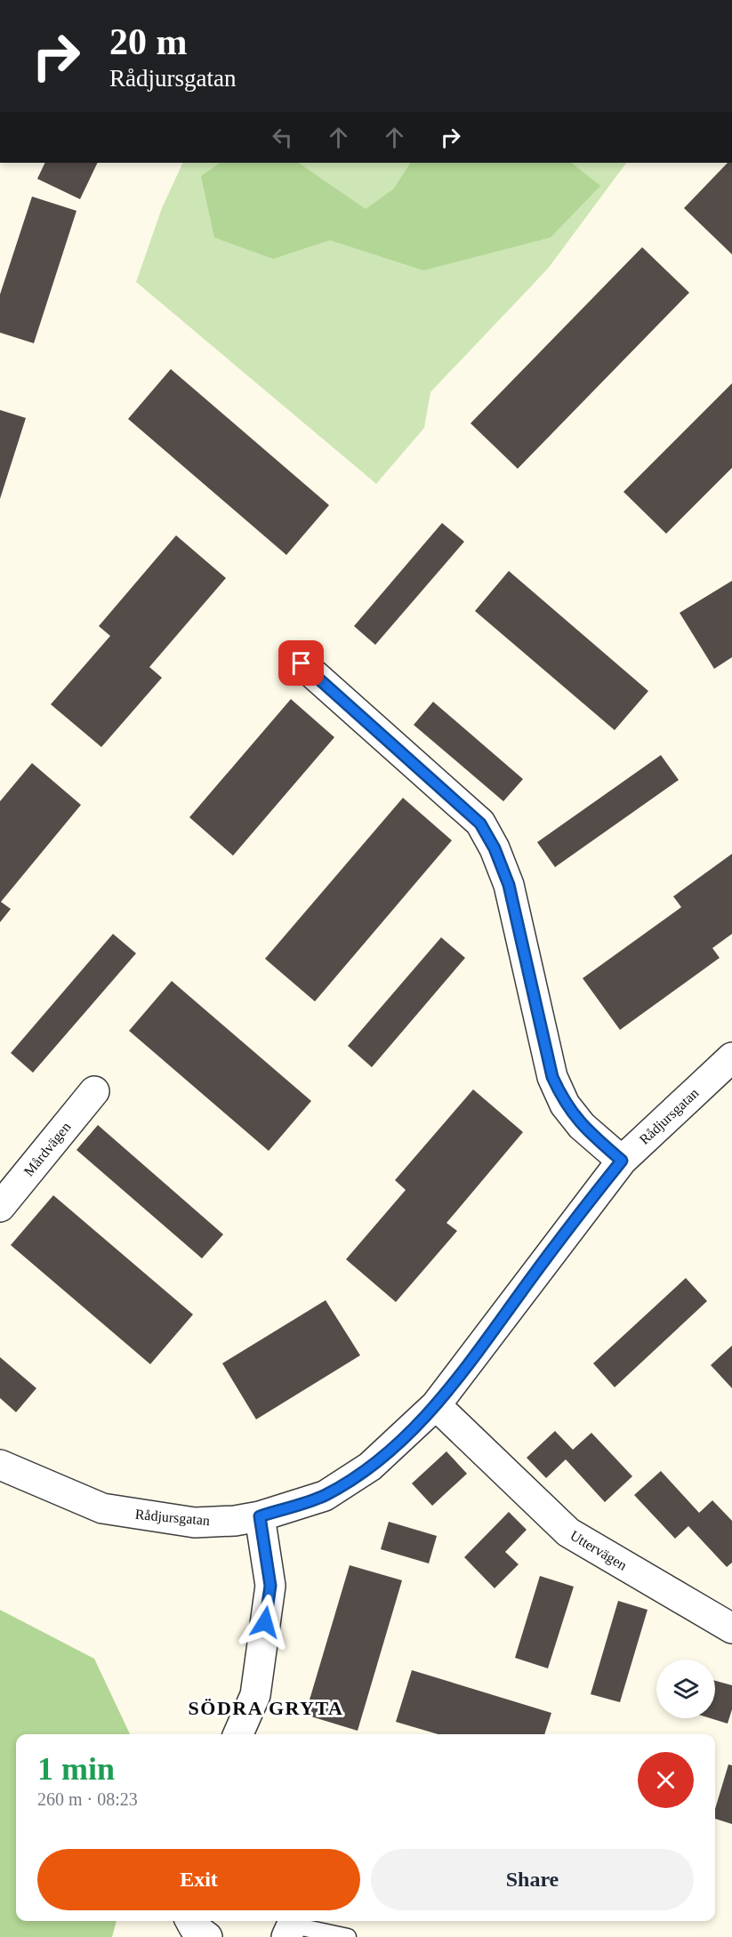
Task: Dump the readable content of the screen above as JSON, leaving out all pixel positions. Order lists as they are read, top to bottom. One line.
{"streets":{"street":["Rådjursgatan","Mårdvägen","Uttervägen"]},"crossings":[["Rådjursgatan","Uttervägen"]],"districts":["SÖDRA GRYTA"],"page":{"turn":["20 m","Rådjursgatan"],"heading":["1 min","260 m · 08:23"],"buttons":["Exit","Share"]}}
